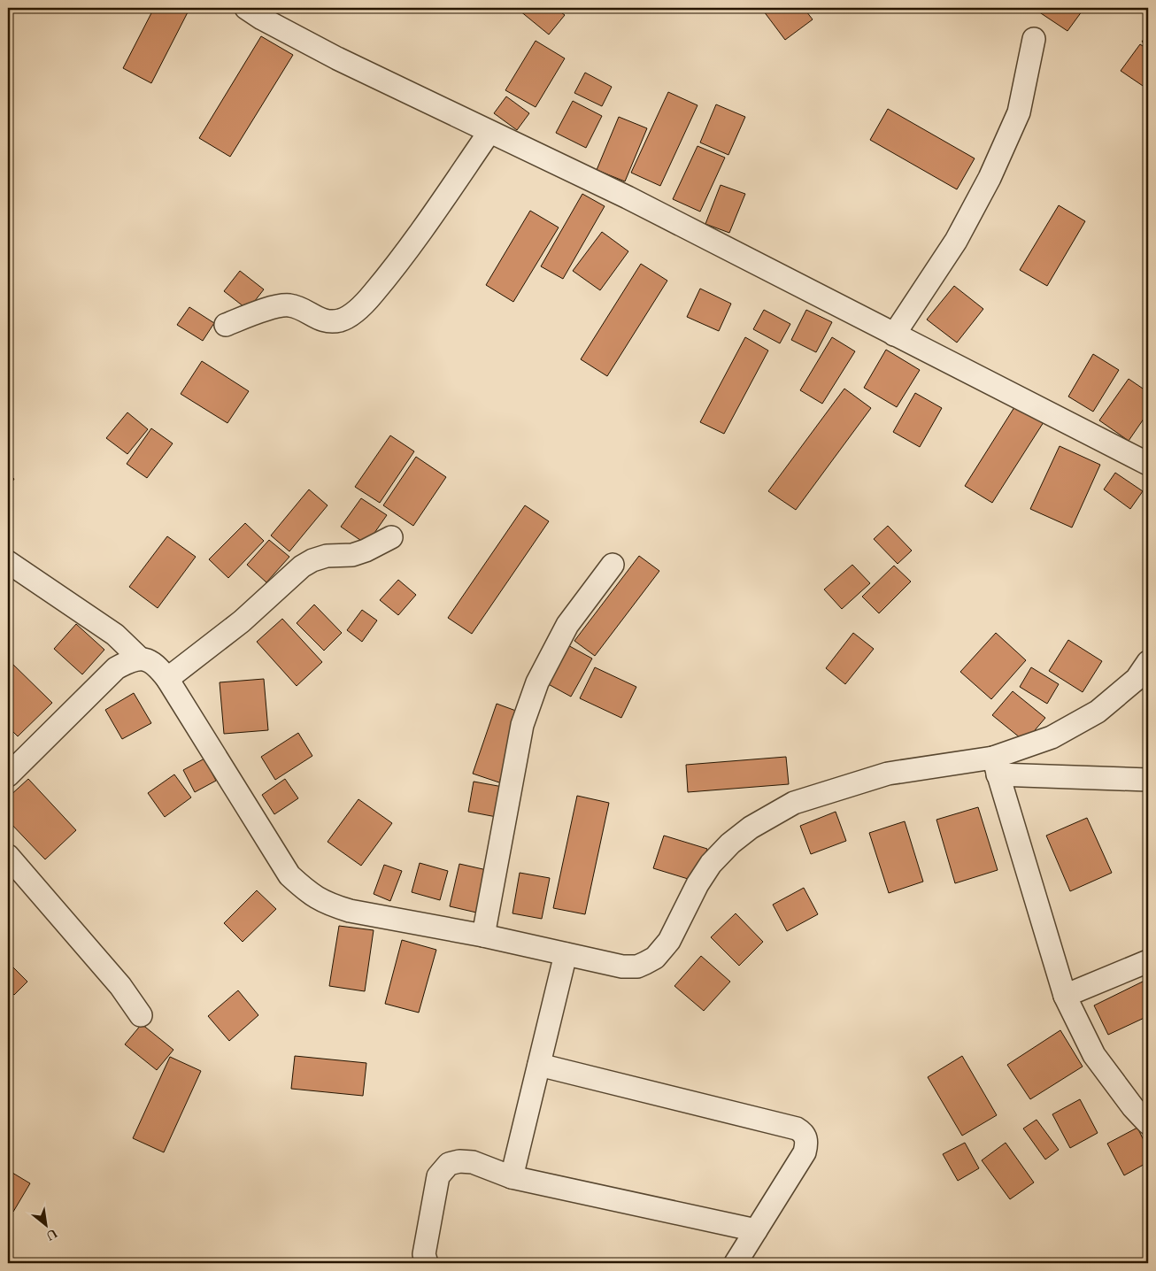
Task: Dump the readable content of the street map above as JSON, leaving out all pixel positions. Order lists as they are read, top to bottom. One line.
{"north":"bottom right"}
